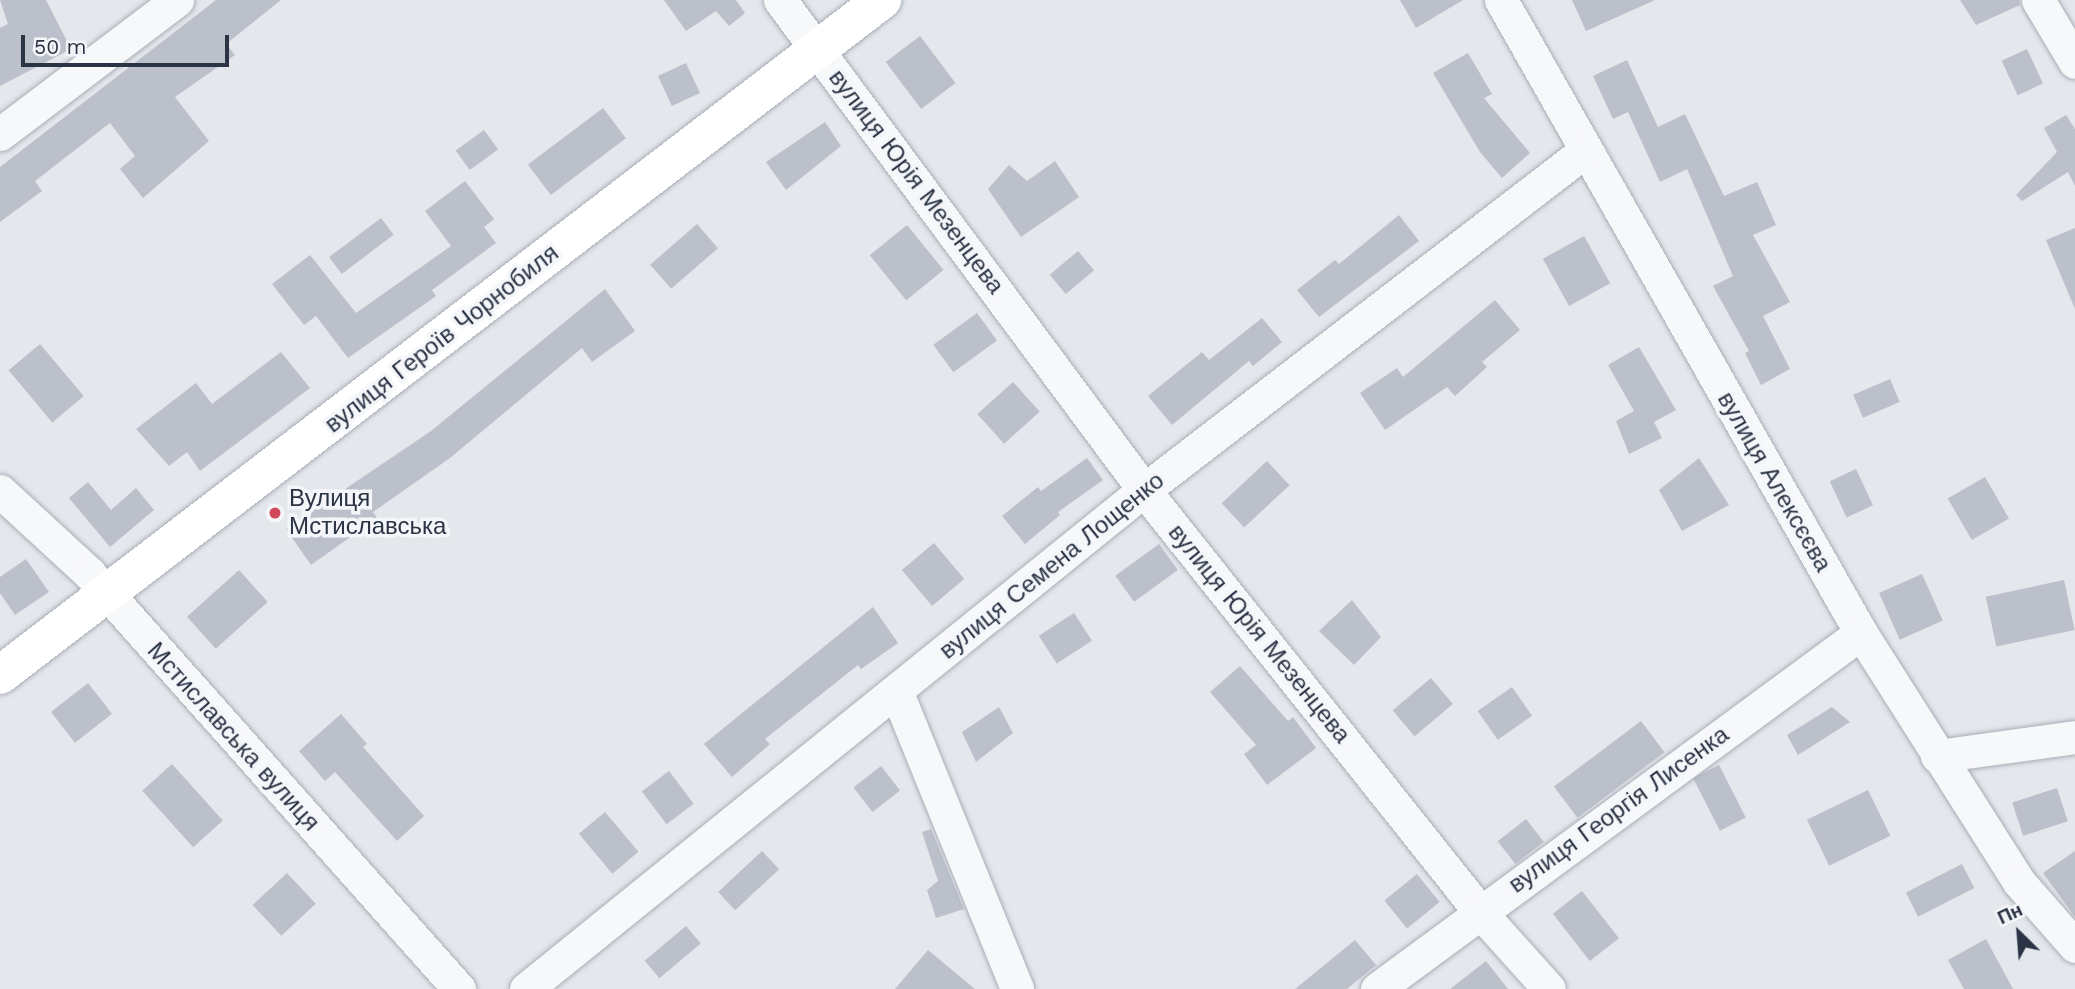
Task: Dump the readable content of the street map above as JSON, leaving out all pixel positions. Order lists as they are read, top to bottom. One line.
{"streets":{"main road":["вулиця Героїв Чорнобиля"],"street":["вулиця Юрія Мезенцева","вулиця Алексєєва","вулиця Семена Лощенко","Мстиславська вулиця","вулиця Георгія Лисенка"]},"crossings":[["вулиця Юрія Мезенцева","вулиця Героїв Чорнобиля"],["вулиця Юрія Мезенцева","вулиця Семена Лощенко"],["вулиця Юрія Мезенцева","вулиця Георгія Лисенка"],["вулиця Героїв Чорнобиля","Мстиславська вулиця"],["вулиця Алексєєва","вулиця Семена Лощенко"],["вулиця Алексєєва","вулиця Георгія Лисенка"]],"places":["Вулиця Мстиславська"],"scale_bar":"50 m","north":"top left"}
